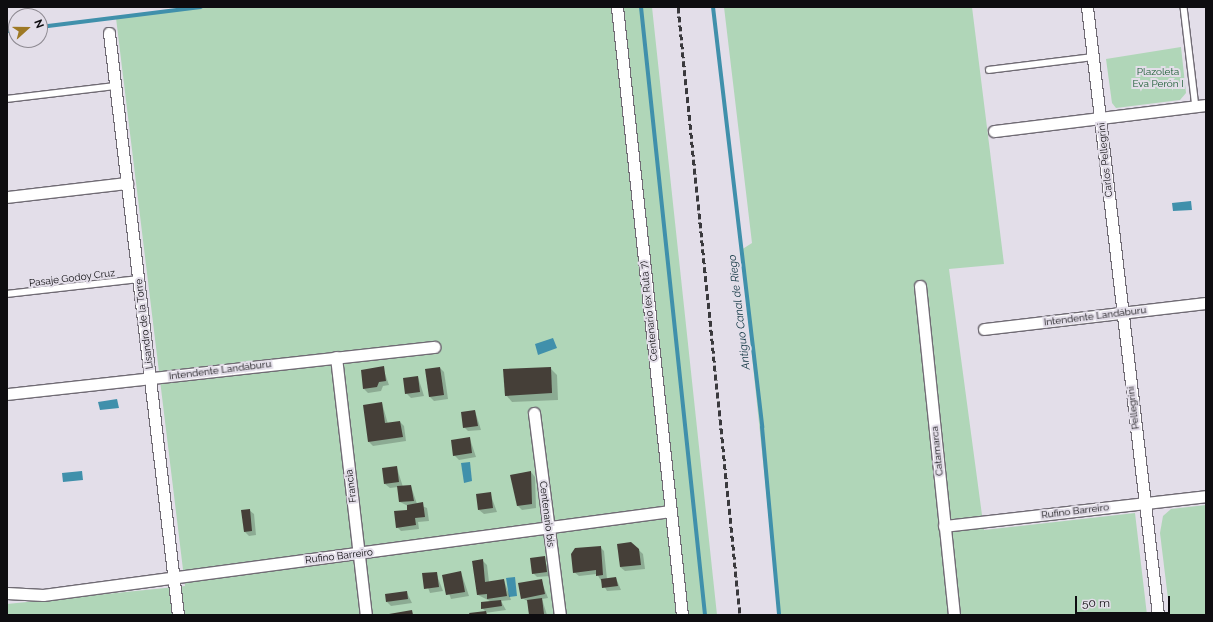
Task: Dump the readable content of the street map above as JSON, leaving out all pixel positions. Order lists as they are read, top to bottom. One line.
{"streets":{"street":["Carlos Pellegrini","Centenario (ex Ruta 7)","Intendente Landáburu","Lisandro de la Torre","Pellegrini","Catamarca","Francia","Rufino Barreiro","Centenario bis"],"lane":["Pasaje Godoy Cruz"]},"crossings":[["Carlos Pellegrini","Intendente Landáburu"],["Carlos Pellegrini","Pellegrini"],["Pasaje Godoy Cruz","Lisandro de la Torre"],["Centenario (ex Ruta 7)","Rufino Barreiro"],["Intendente Landáburu","Lisandro de la Torre"],["Intendente Landáburu","Pellegrini"],["Intendente Landáburu","Francia"],["Lisandro de la Torre","Rufino Barreiro"],["Pellegrini","Rufino Barreiro"],["Catamarca","Rufino Barreiro"],["Francia","Rufino Barreiro"],["Rufino Barreiro","Centenario bis"]],"water":["Antiguo Canal de Riego"],"parks":["Plazoleta Eva Perón I"],"scale_bar":"50 m","north":"right"}
